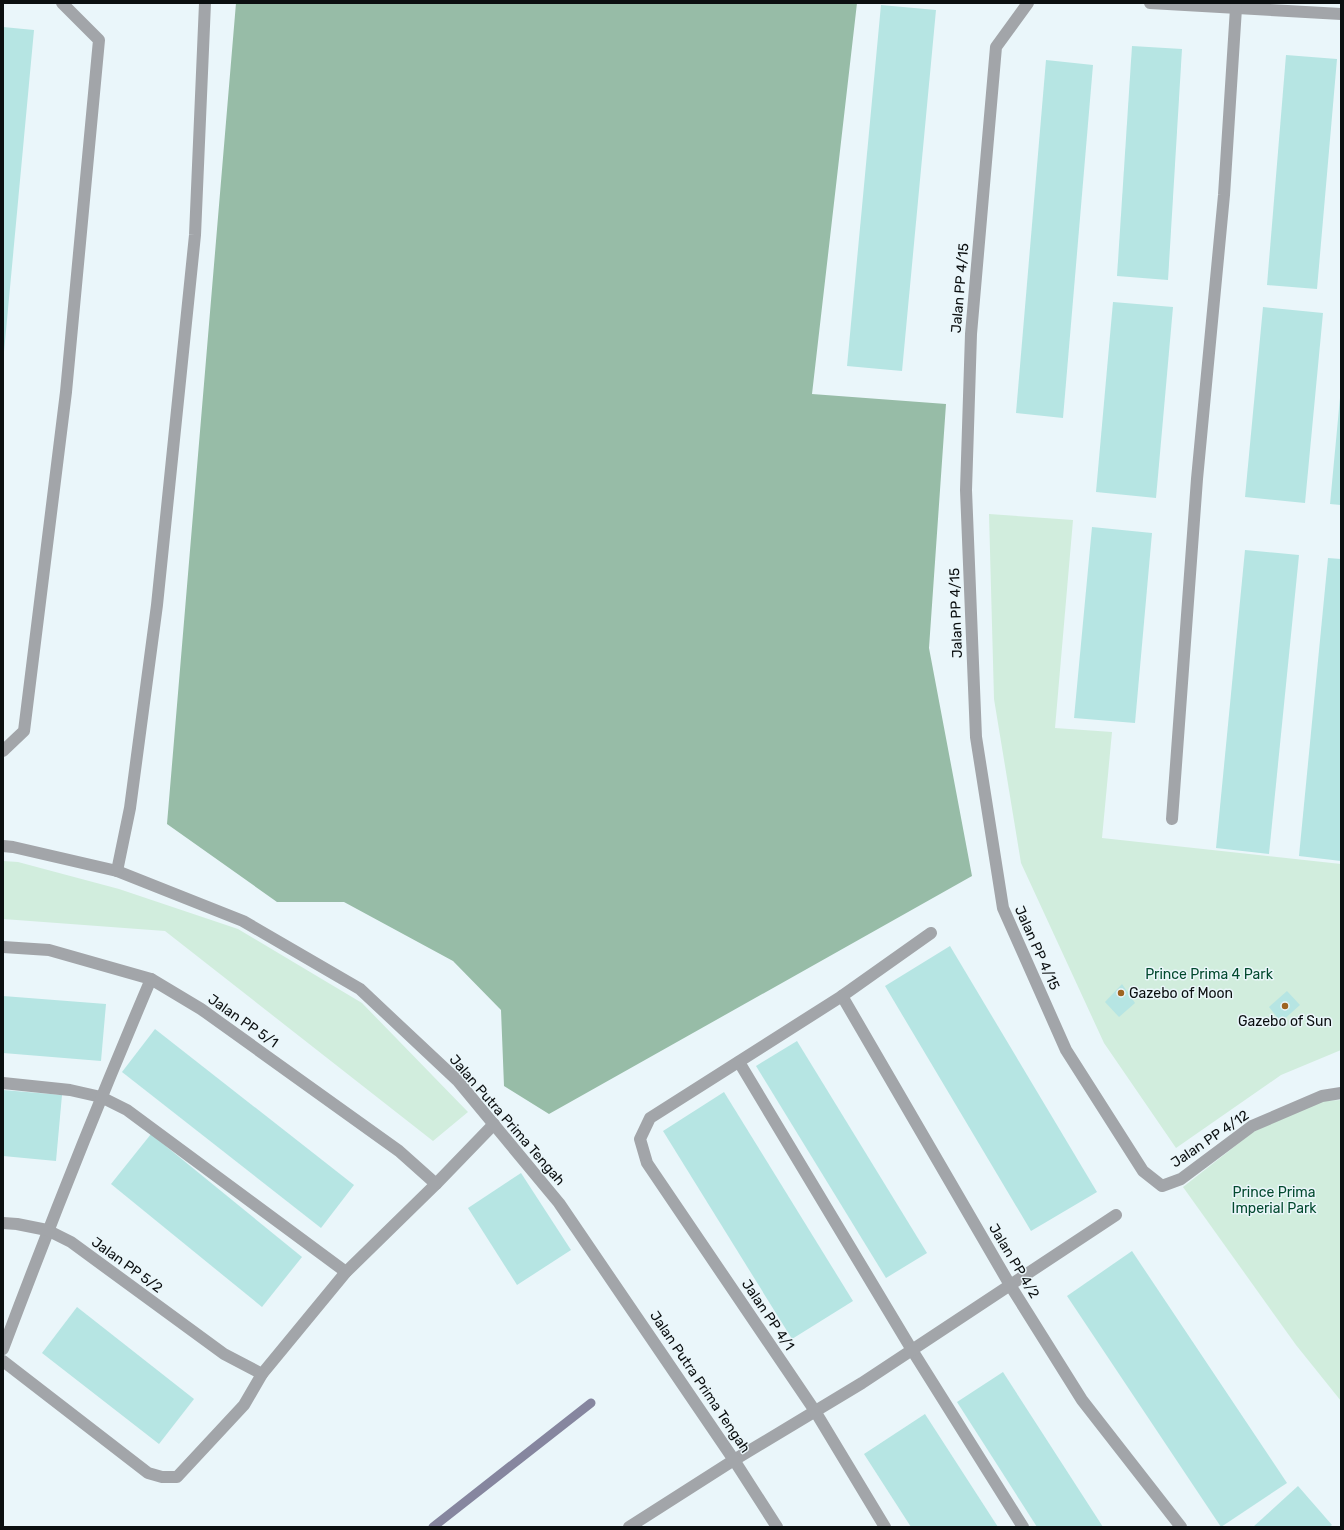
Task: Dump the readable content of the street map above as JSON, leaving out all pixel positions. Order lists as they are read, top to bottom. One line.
{"streets":{"street":["Jalan PP 4/15","Jalan PP 5/1","Jalan Putra Prima Tengah","Jalan PP 4/12","Jalan PP 4/2","Jalan PP 5/2","Jalan PP 4/1"]},"crossings":[["Jalan PP 4/15","Jalan PP 4/12"]],"parks":["Prince Prima 4 Park","Prince Prima Imperial Park"],"places":["Gazebo of Moon","Gazebo of Sun"]}
